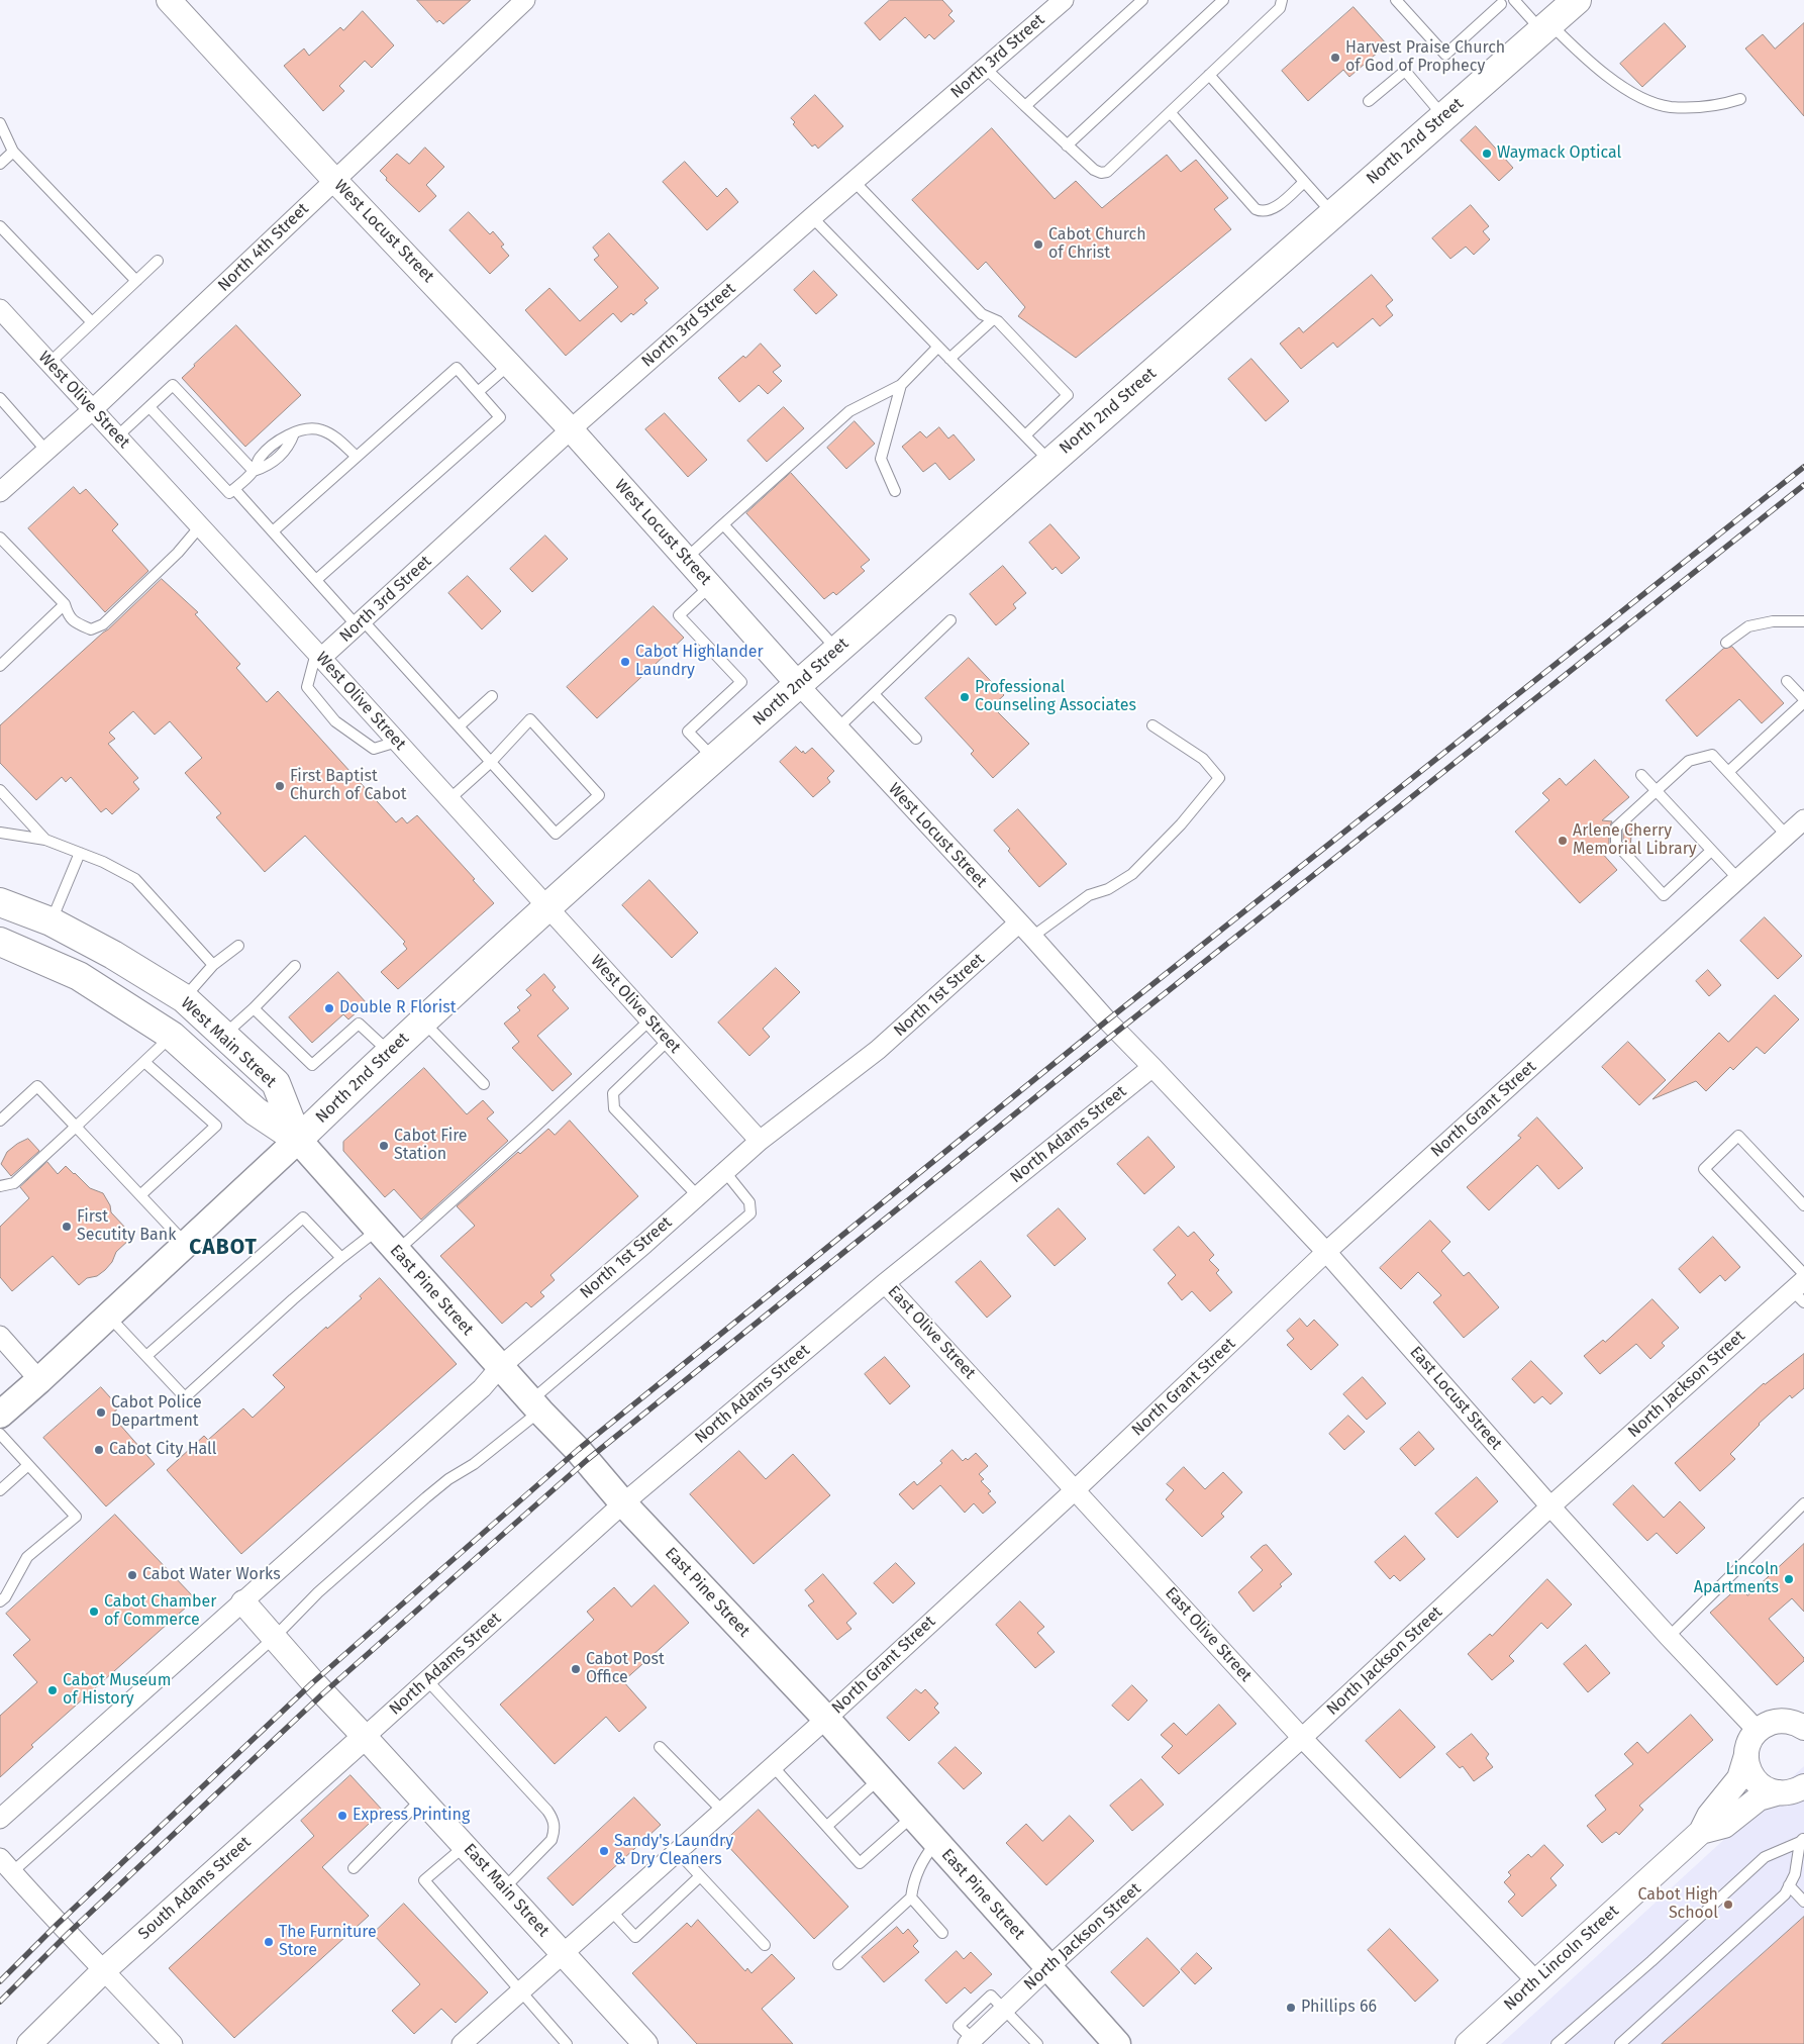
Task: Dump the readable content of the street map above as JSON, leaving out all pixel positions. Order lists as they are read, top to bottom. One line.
{"streets":{"main road":["North 2nd Street","West Main Street","East Pine Street"],"street":["North 3rd Street","West Locust Street","North 4th Street","West Olive Street","North 1st Street","North Grant Street","North Adams Street","East Olive Street","North Jackson Street","East Locust Street","South Adams Street","East Main Street","North Lincoln Street"]},"crossings":[["North 3rd Street","West Locust Street"],["North 3rd Street","West Olive Street"],["North 2nd Street","West Locust Street"],["North 2nd Street","West Olive Street"],["North 2nd Street","West Main Street"],["North 2nd Street","East Pine Street"],["West Locust Street","North 4th Street"],["West Locust Street","North 1st Street"],["West Locust Street","North Adams Street"],["West Locust Street","East Locust Street"],["North 4th Street","West Olive Street"],["West Olive Street","North 1st Street"],["North 1st Street","East Pine Street"],["North 1st Street","East Main Street"],["West Main Street","East Pine Street"],["North Grant Street","East Pine Street"],["North Grant Street","East Olive Street"],["North Grant Street","East Locust Street"],["North Grant Street","East Main Street"],["North Adams Street","East Pine Street"],["North Adams Street","East Olive Street"],["North Adams Street","East Locust Street"],["North Adams Street","South Adams Street"],["North Adams Street","East Main Street"],["East Pine Street","North Jackson Street"],["East Olive Street","North Jackson Street"],["East Olive Street","North Lincoln Street"],["North Jackson Street","East Locust Street"],["East Locust Street","North Lincoln Street"],["South Adams Street","East Main Street"]],"districts":["CABOT"],"places":["Harvest Praise Church of God of Prophecy","Waymack Optical","Cabot Church of Christ","Cabot Highlander Laundry","Professional Counseling Associates","First Baptist Church of Cabot","Arlene Cherry Memorial Library","Double R Florist","Cabot Fire Station","First Secutity Bank","Cabot Police Department","Cabot City Hall","Cabot Water Works","Lincoln Apartments","Cabot Chamber of Commerce","Cabot Post Office","Cabot Museum of History","Express Printing","Sandy's Laundry & Dry Cleaners","Cabot High School","The Furniture Store","Phillips 66"]}
